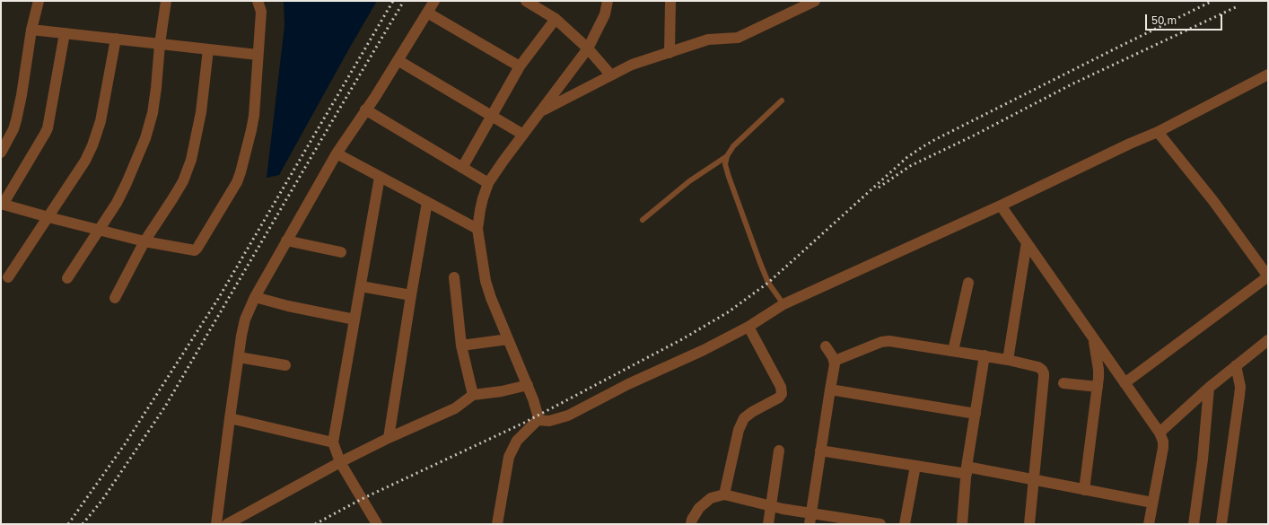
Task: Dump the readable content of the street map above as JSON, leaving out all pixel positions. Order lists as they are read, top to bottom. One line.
{"scale_bar":"50 m"}
